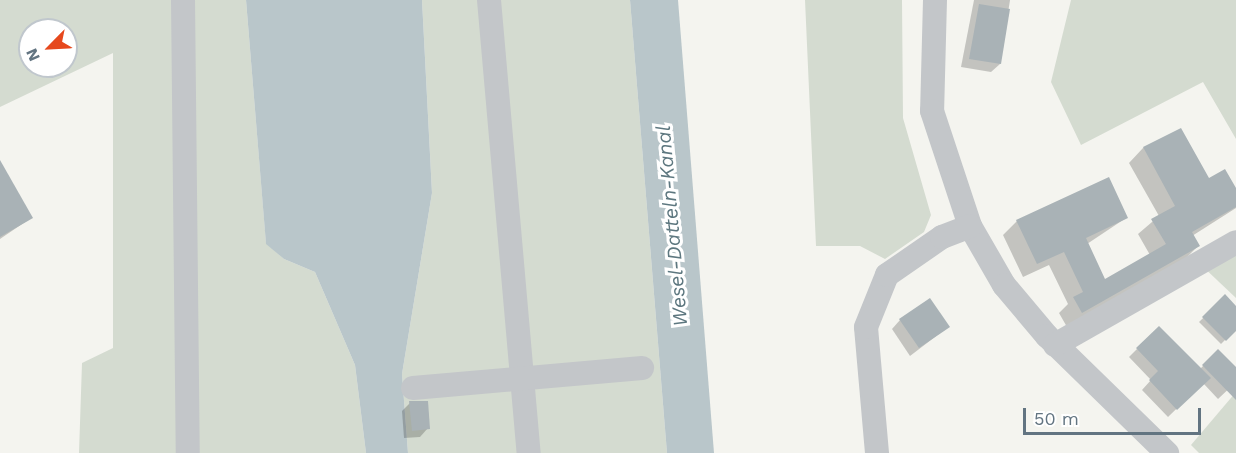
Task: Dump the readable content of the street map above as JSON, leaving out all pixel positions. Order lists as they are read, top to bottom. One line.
{"water":["Wesel-Datteln-Kanal"],"scale_bar":"50 m","north":"bottom left"}
